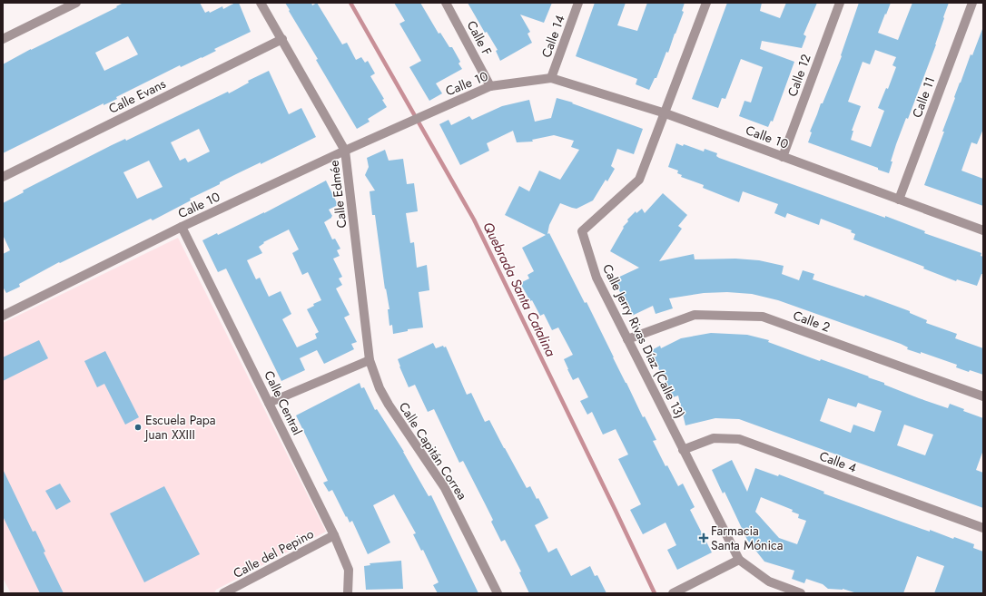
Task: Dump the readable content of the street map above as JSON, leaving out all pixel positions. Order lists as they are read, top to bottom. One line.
{"streets":{"street":["Calle 14","Calle F","Calle 12","Calle 10","Calle Evans","Calle 11","Calle Edmée","Calle 2","Calle Jerry Rivas Díaz (Calle 13)","Calle Central","Calle Capitán Correa","Calle 4","Calle del Pepino"]},"crossings":[["Calle 14","Calle 10"],["Calle F","Calle 10"],["Calle 12","Calle 10"],["Calle 10","Calle 11"],["Calle 10","Calle Edmée"],["Calle 10","Calle Jerry Rivas Díaz (Calle 13)"],["Calle 10","Calle Central"],["Calle Evans","Calle Edmée"],["Calle Edmée","Calle Capitán Correa"],["Calle 2","Calle Jerry Rivas Díaz (Calle 13)"],["Calle Jerry Rivas Díaz (Calle 13)","Calle 4"],["Calle Central","Calle del Pepino"]],"water":["Quebrada Santa Catalina"],"places":{"other":["Escuela Papa Juan XXIII"],"health":["Farmacia Santa Mónica"]}}
